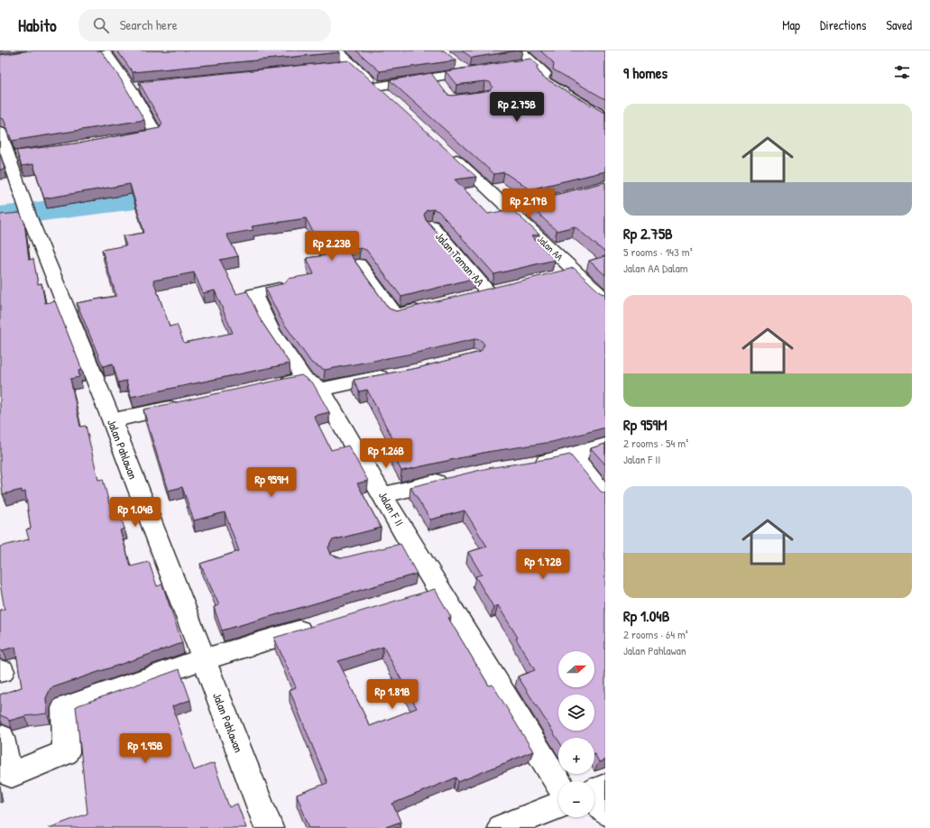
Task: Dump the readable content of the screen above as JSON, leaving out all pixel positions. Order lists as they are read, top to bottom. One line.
{"streets":{"street":["Jalan AA","Jalan Taman AA","Jalan Pahlawan","Jalan F II"]},"north":"right","page":{"header":"Habito","search":"Search here","nav":["Map","Directions","Saved"],"heading":"9 homes","price":["Rp 2.75B","Rp 2.17B","Rp 2.23B","Rp 1.26B","Rp 959M","Rp 1.04B","Rp 1.72B","Rp 1.81B","Rp 1.95B"],"list":[{"name":"Rp 2.75B","note":"5 rooms · 143 m² · Jalan AA Dalam"},{"name":"Rp 959M","note":"2 rooms · 54 m² · Jalan F II"},{"name":"Rp 1.04B","note":"2 rooms · 64 m² · Jalan Pahlawan"}],"map_buttons":["+","−"]}}
